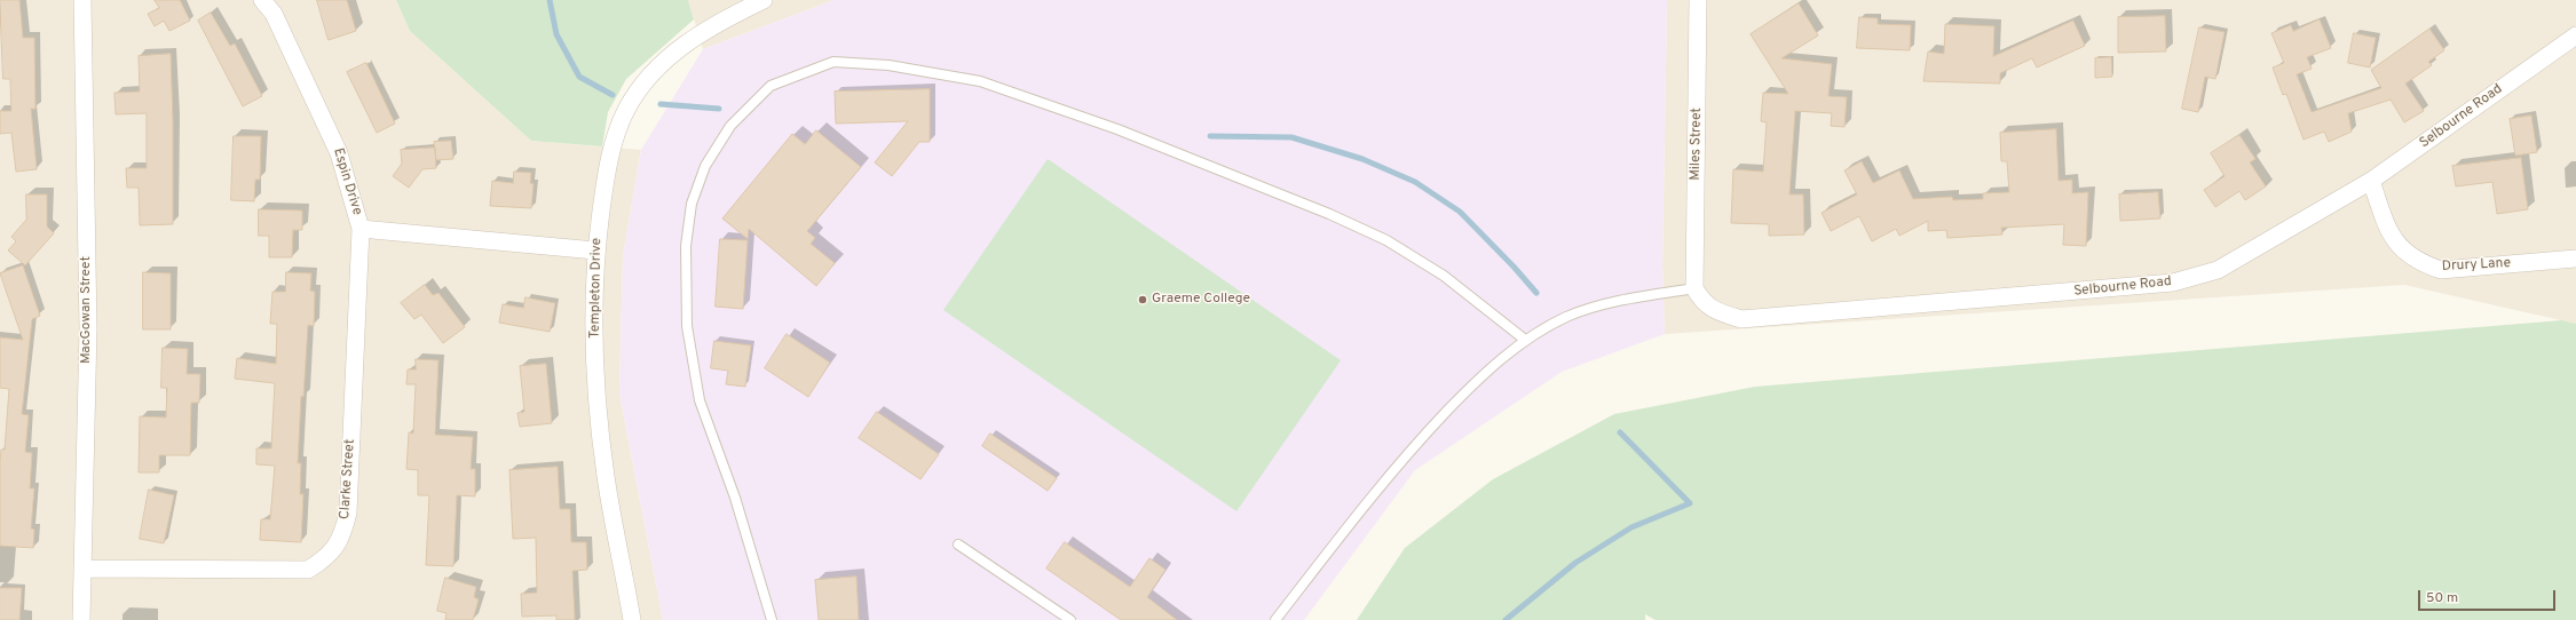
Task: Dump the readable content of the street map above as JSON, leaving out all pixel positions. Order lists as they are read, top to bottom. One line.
{"streets":{"street":["Selbourne Road","Miles Street","Espin Drive","Drury Lane","Templeton Drive","MacGowan Street","Clarke Street"]},"crossings":[["Selbourne Road","Miles Street"],["Selbourne Road","Drury Lane"],["Espin Drive","Templeton Drive"],["Espin Drive","Clarke Street"],["MacGowan Street","Clarke Street"]],"places":["Graeme College"],"scale_bar":"50 m"}
